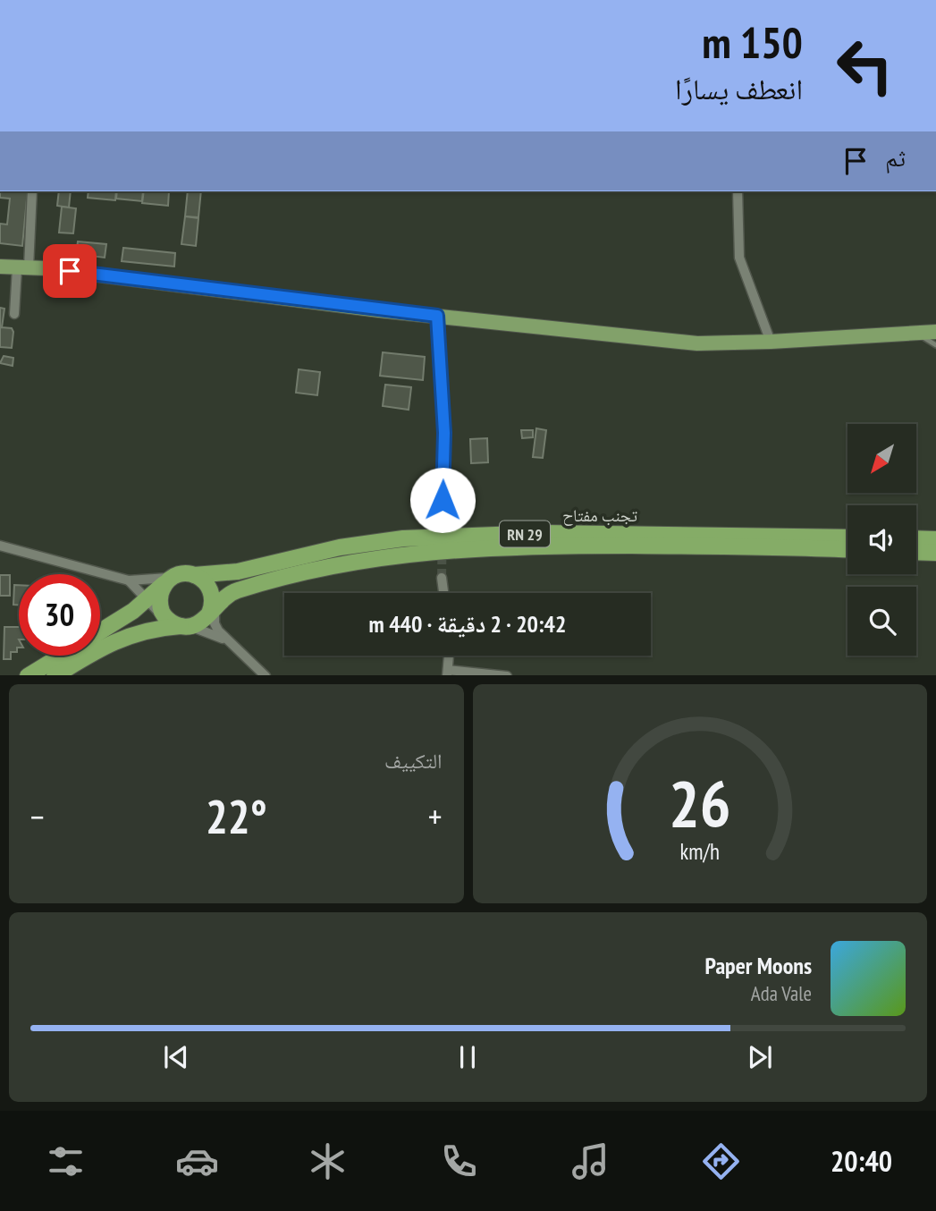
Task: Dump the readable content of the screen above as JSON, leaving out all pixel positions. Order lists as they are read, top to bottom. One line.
{"streets":{"highway":["تجنب مفتاح","RN 29"]},"north":"bottom left","page":{"turn":["150 m","انعطف يسارًا"],"then":"ثم","limit":"30","trip":"20:42 · 2 دقيقة · 440 m","tile":"التكييف","heat":["−","22°","+"],"song":["Paper Moons","Ada Vale"],"tabs":"20:40","gauge":["26","km/h"]}}
